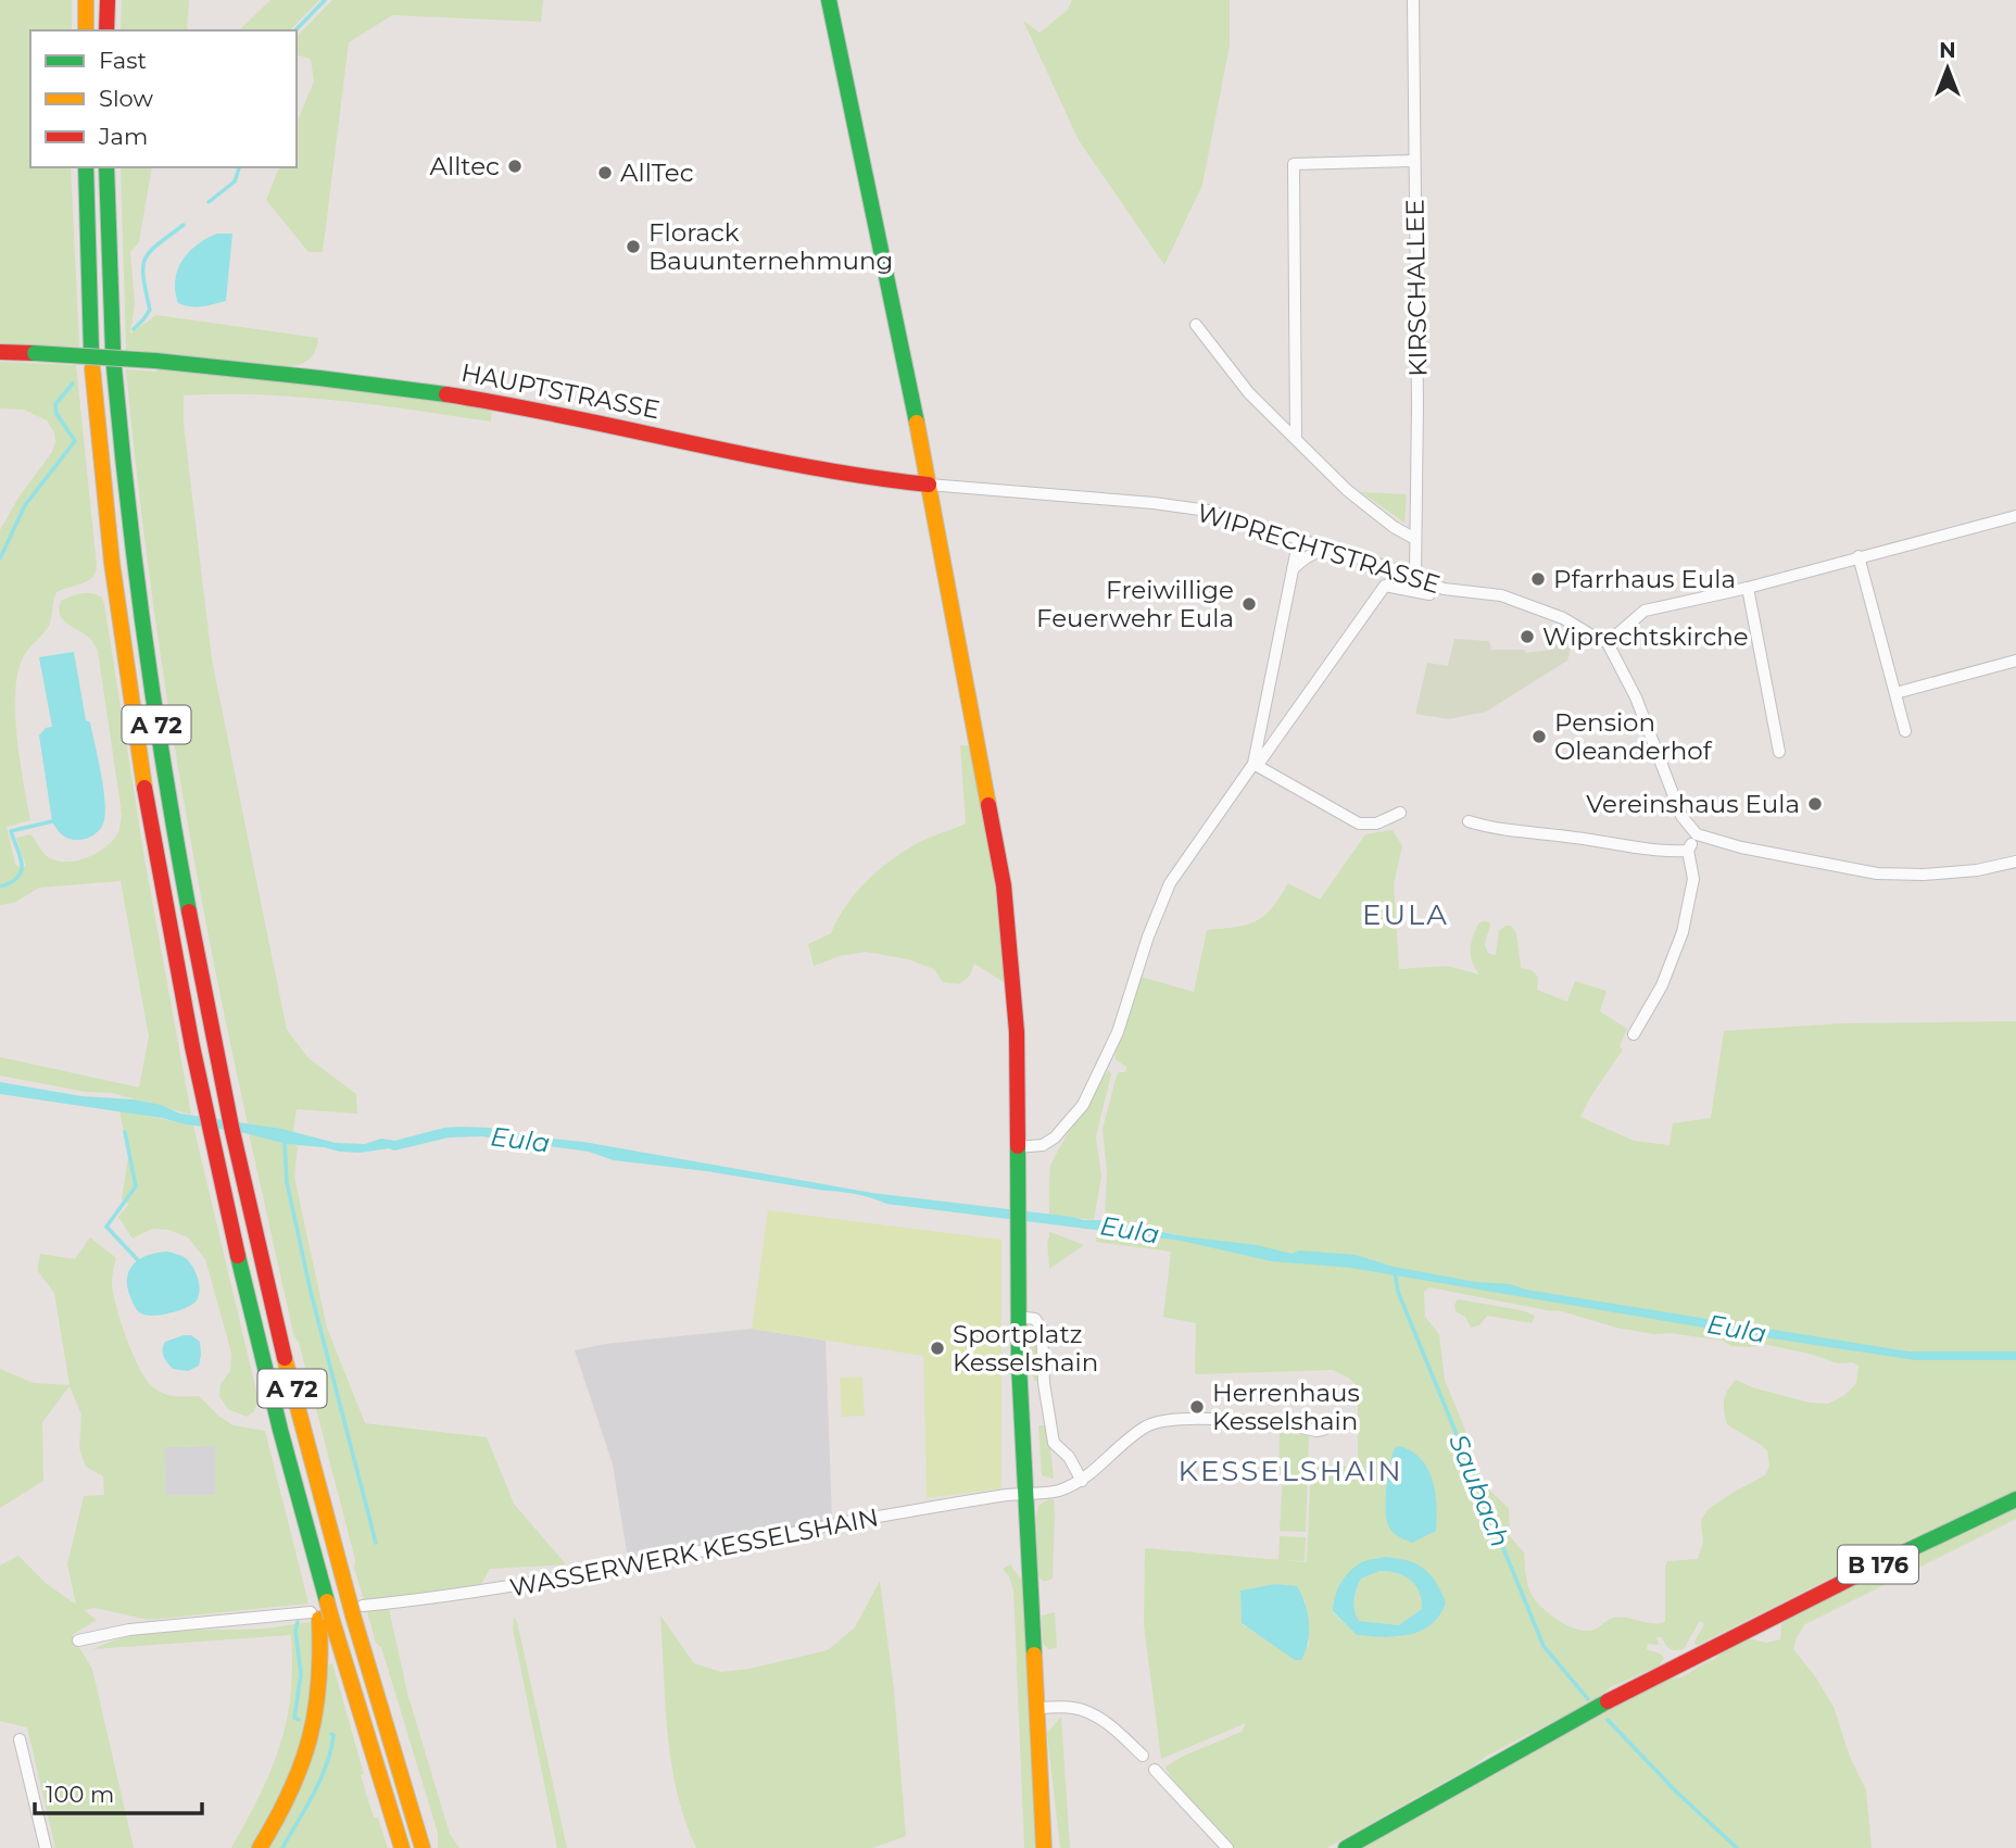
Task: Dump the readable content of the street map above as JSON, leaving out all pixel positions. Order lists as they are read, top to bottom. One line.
{"streets":{"main road":["HAUPTSTRASSE","A 72","B 176"],"street":["KIRSCHALLEE","WIPRECHTSTRASSE","WASSERWERK KESSELSHAIN"]},"crossings":[["KIRSCHALLEE","WIPRECHTSTRASSE"],["HAUPTSTRASSE","WIPRECHTSTRASSE"],["A 72","WASSERWERK KESSELSHAIN"]],"districts":["EULA","KESSELSHAIN"],"water":["Eula","Saubach"],"places":["Alltec","AllTec","Florack Bauunternehmung","Pfarrhaus Eula","Freiwillige Feuerwehr Eula","Wiprechtskirche","Pension Oleanderhof","Vereinshaus Eula","Sportplatz Kesselshain","Herrenhaus Kesselshain"],"legend":["Fast","Slow","Jam"],"scale_bar":"100 m","north":"top"}
